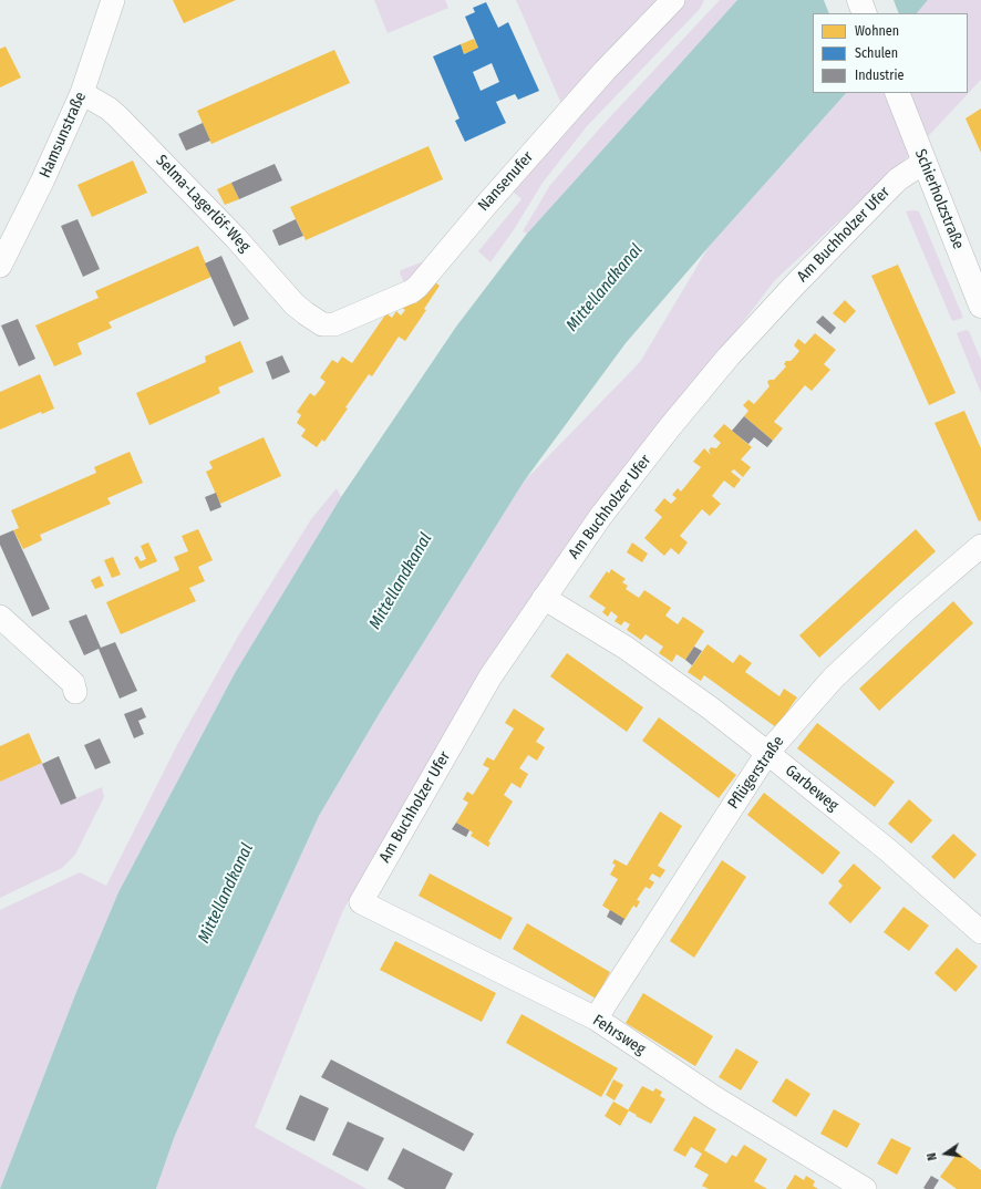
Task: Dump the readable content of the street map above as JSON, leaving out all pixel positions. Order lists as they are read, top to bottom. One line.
{"streets":{"street":["Hamsunstraße","Nansenufer","Schierholzstraße","Selma-Lagerlöf-Weg","Am Buchholzer Ufer","Pflügerstraße","Garbeweg","Fehrsweg"]},"crossings":[["Hamsunstraße","Selma-Lagerlöf-Weg"],["Nansenufer","Selma-Lagerlöf-Weg"],["Schierholzstraße","Am Buchholzer Ufer"],["Am Buchholzer Ufer","Garbeweg"],["Am Buchholzer Ufer","Fehrsweg"],["Pflügerstraße","Garbeweg"],["Pflügerstraße","Fehrsweg"]],"water":["Mittellandkanal"],"legend":["Wohnen","Schulen","Industrie"],"north":"left"}
